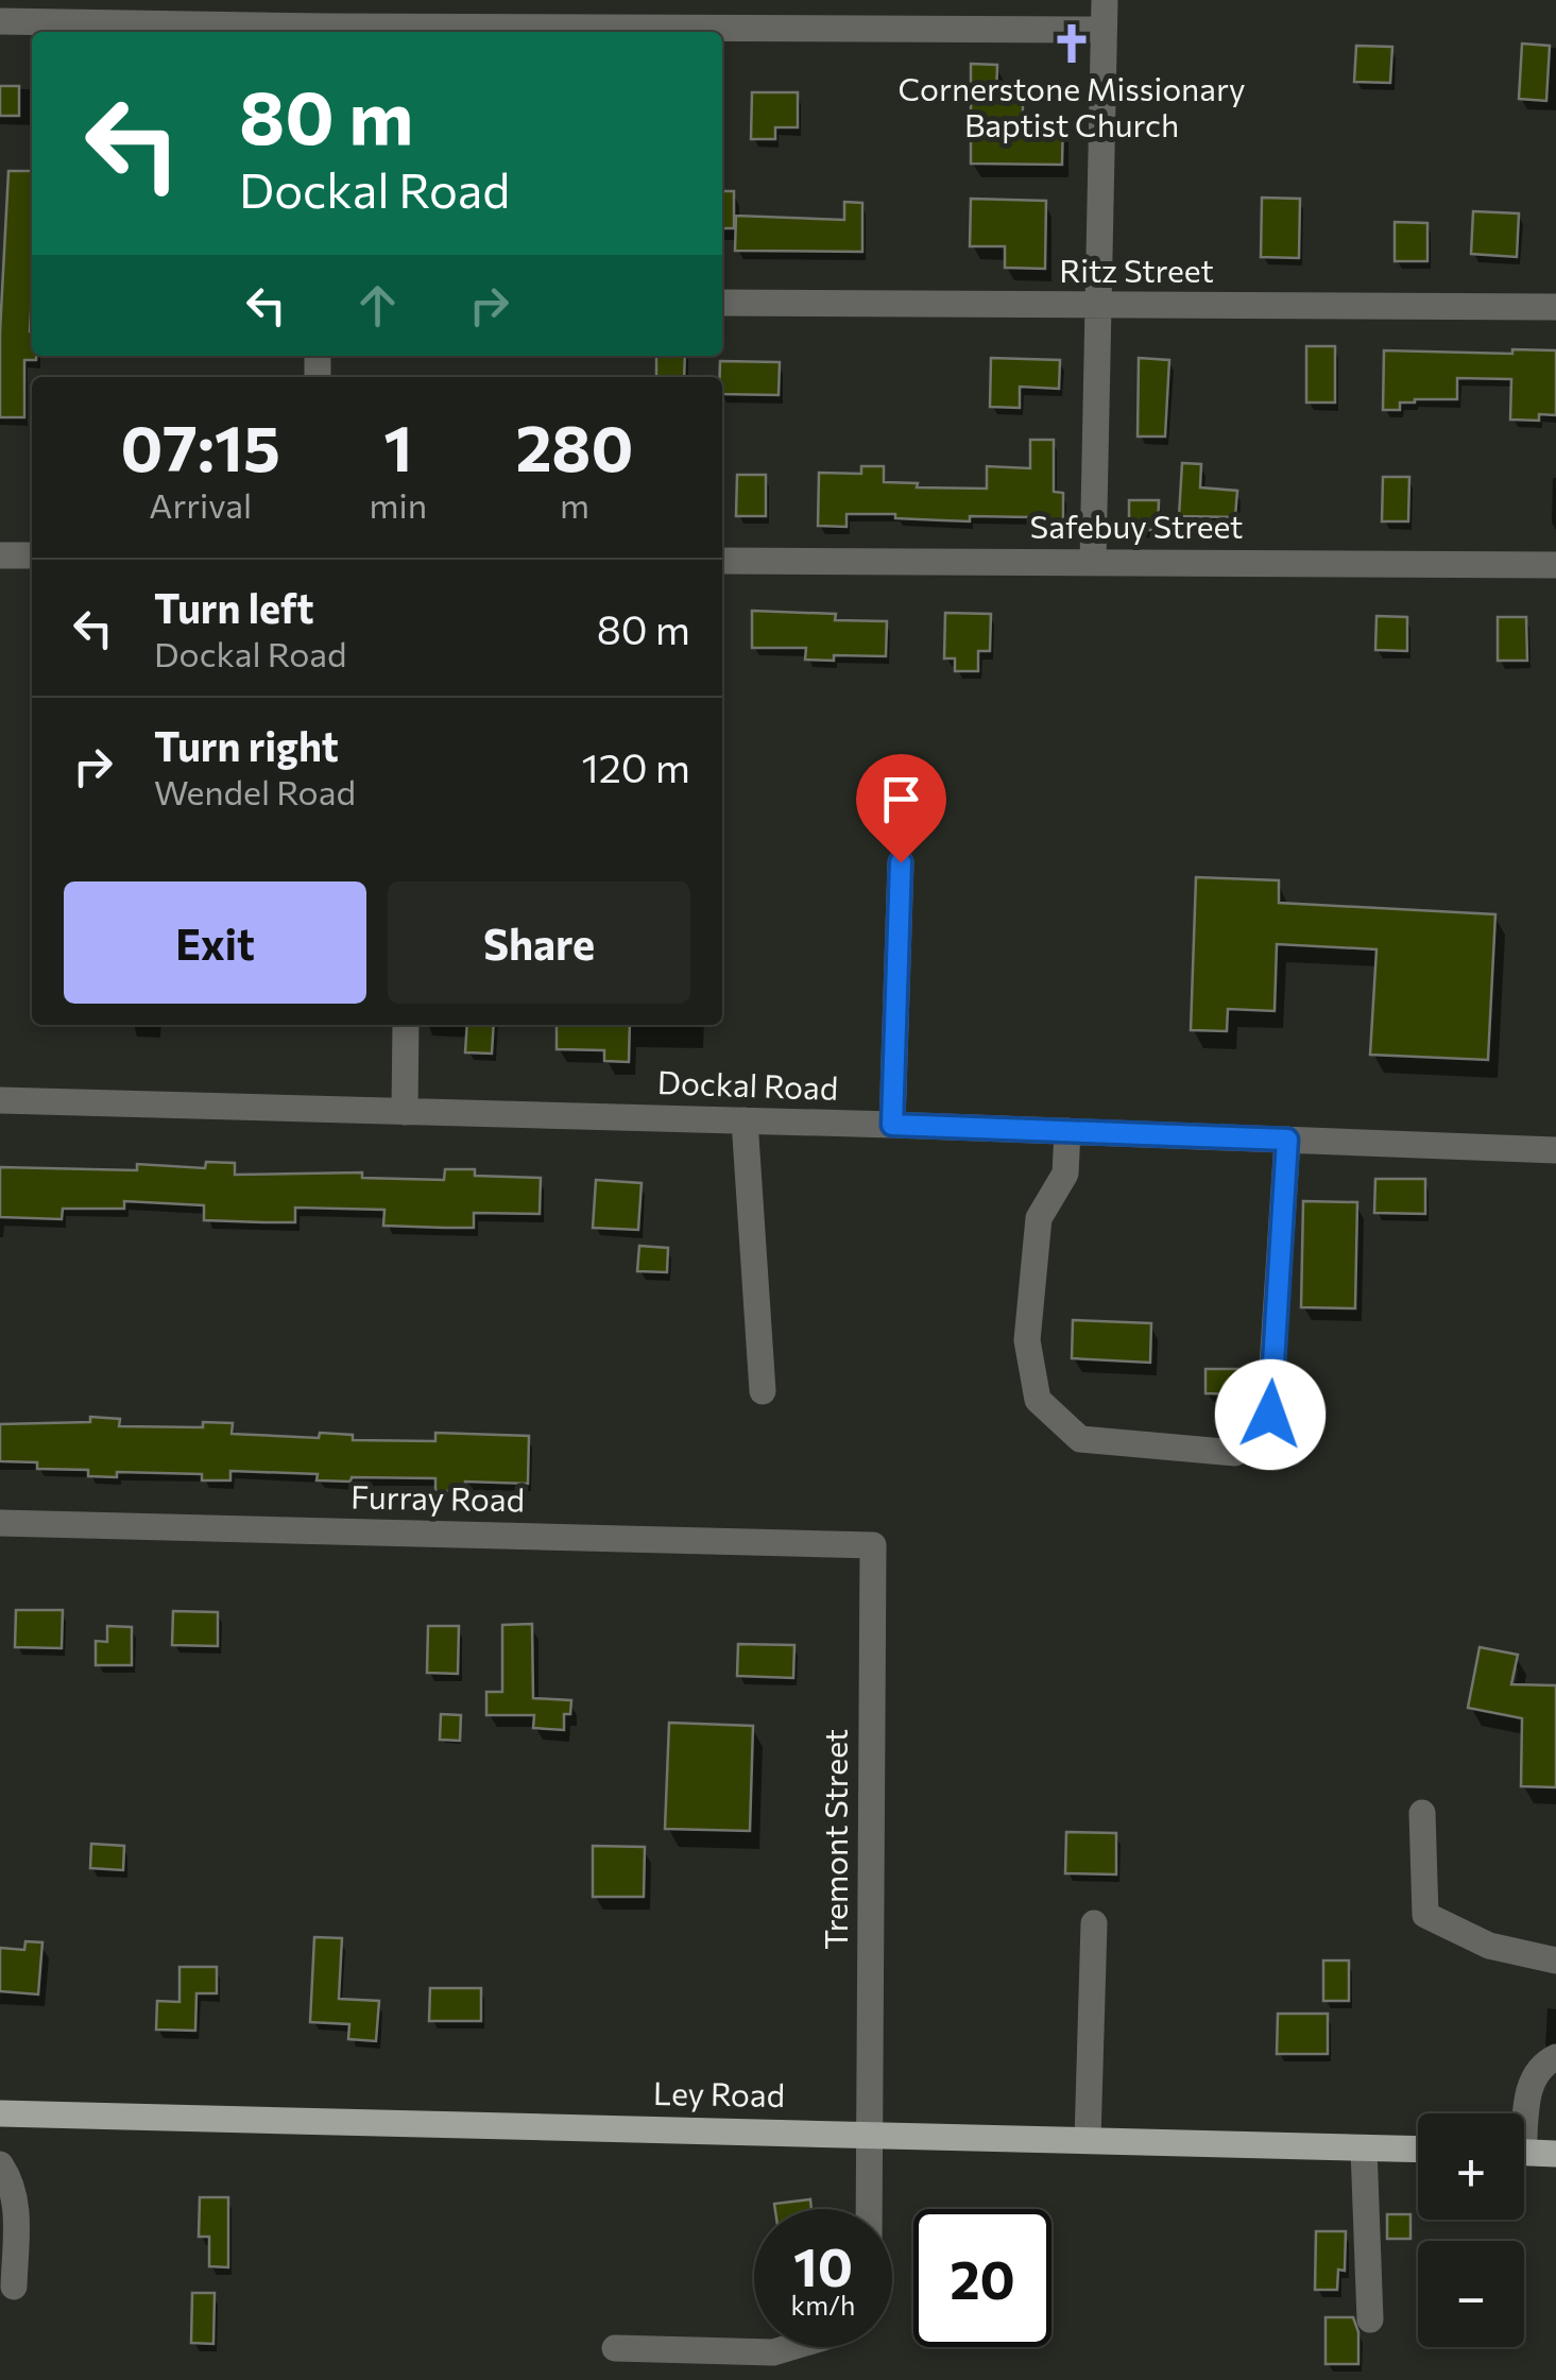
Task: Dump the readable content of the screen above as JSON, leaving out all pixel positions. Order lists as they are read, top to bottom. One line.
{"streets":{"main road":["Ley Road"],"street":["Ritz Street","Safebuy Street","Dockal Road","Furray Road","Tremont Street"]},"crossings":[["Furray Road","Tremont Street"],["Tremont Street","Ley Road"]],"places":{"church":["Cornerstone Missionary Baptist Church"]},"page":{"turn":["80 m","Dockal Road"],"eta":["07:15","Arrival","1","min","280","m"],"list":[{"name":"Turn left","note":"Dockal Road","value":"80 m"},{"name":"Turn right","note":"Wendel Road","value":"120 m"}],"buttons":["Exit","Share"],"map_buttons":["+","−"],"speed":"10 km/h","limit":"20"}}
